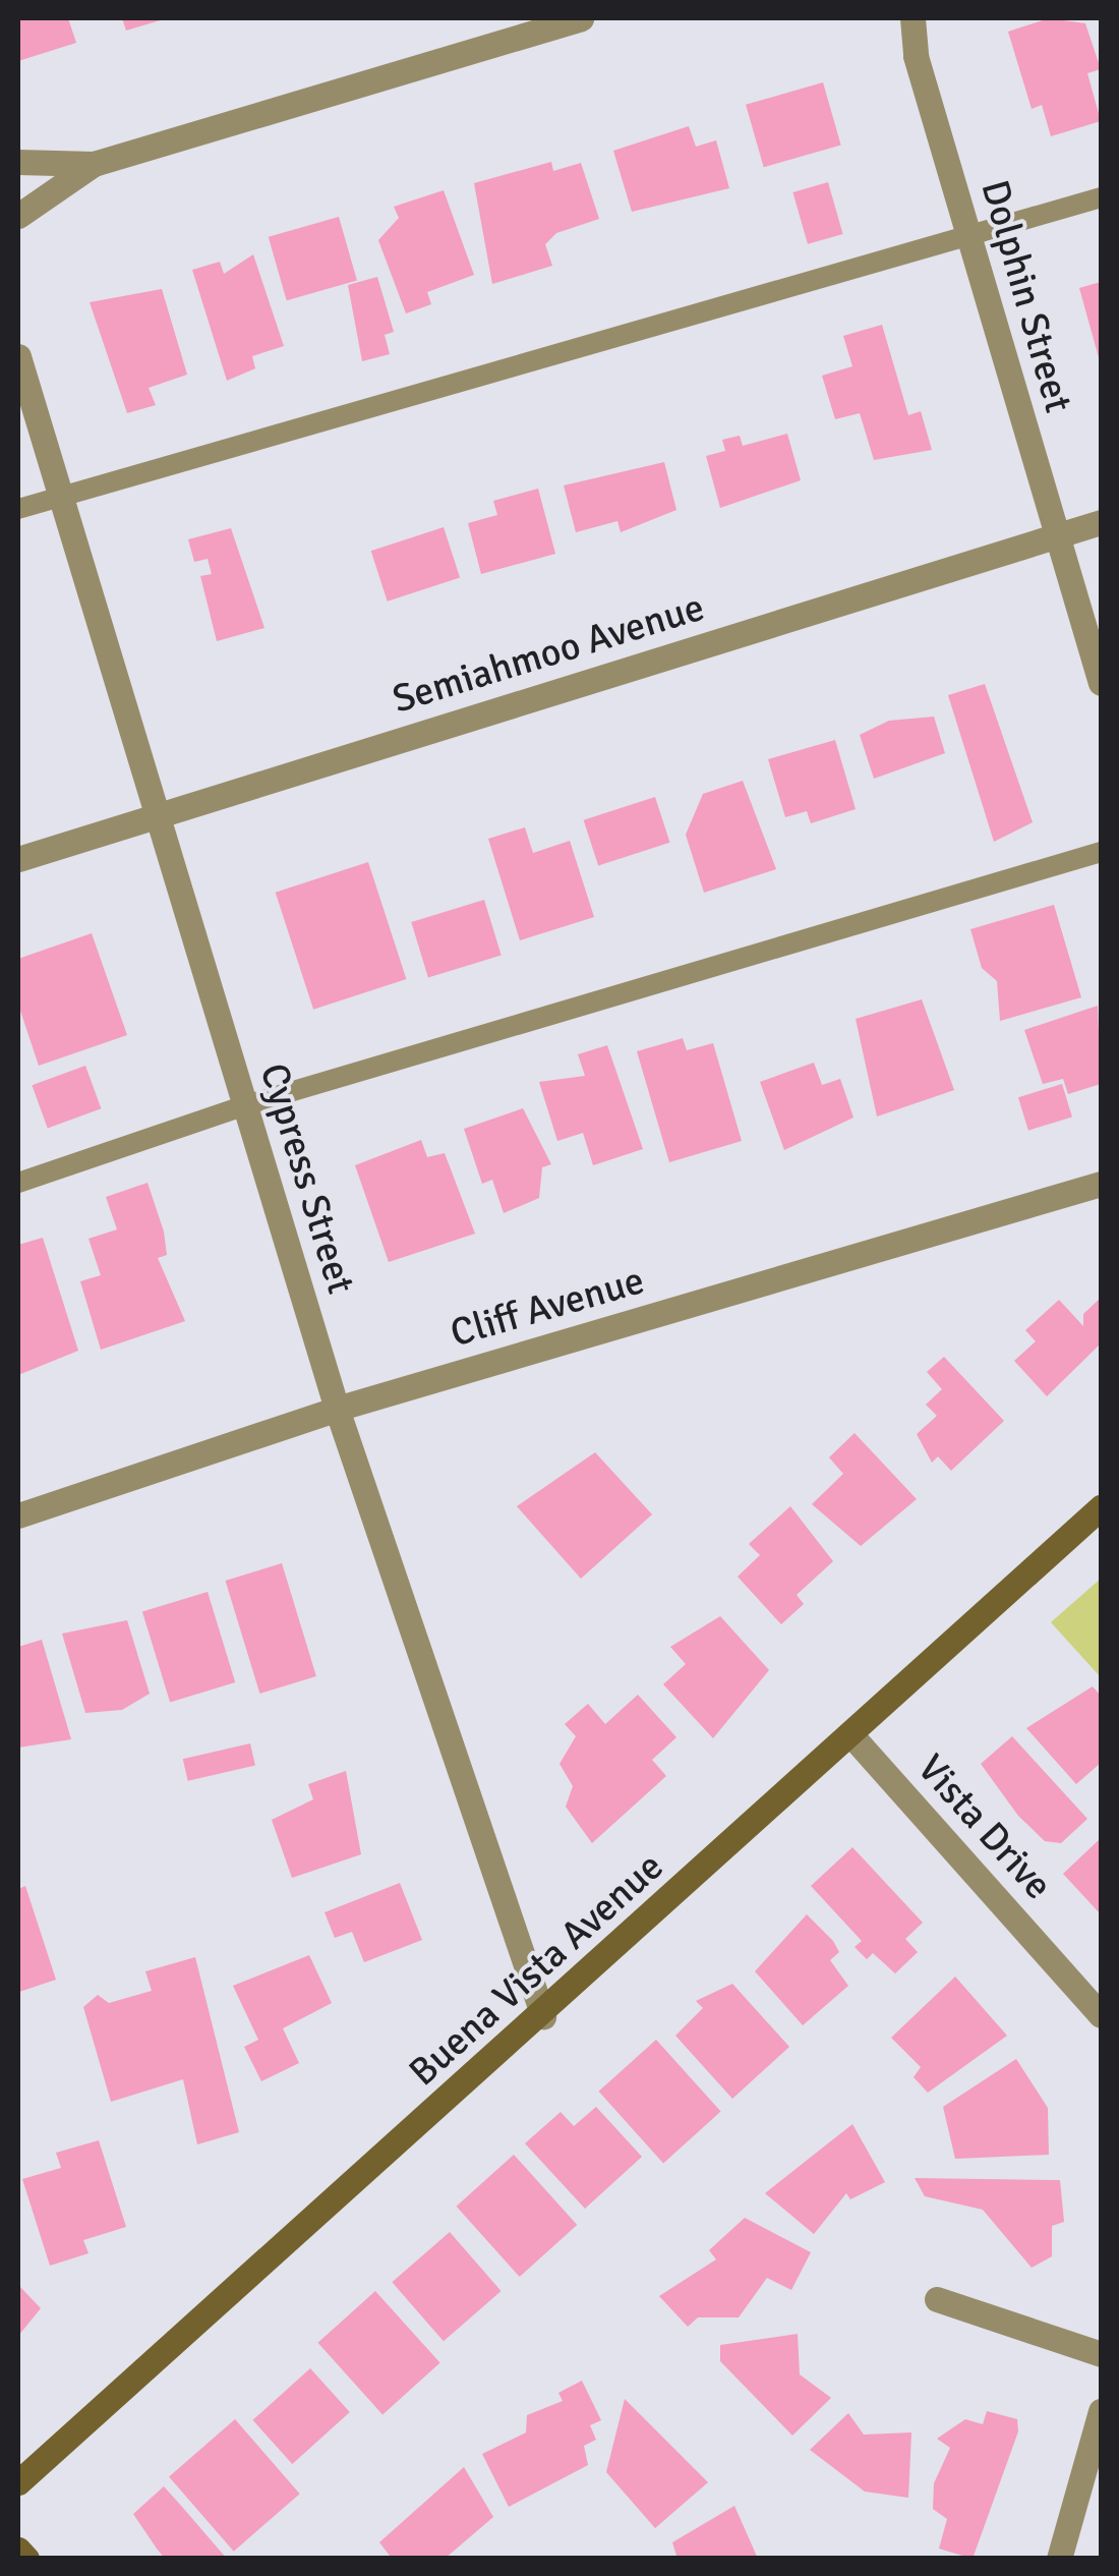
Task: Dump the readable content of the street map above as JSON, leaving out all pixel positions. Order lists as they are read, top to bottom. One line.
{"streets":{"street":["Dolphin Street","Semiahmoo Avenue","Cypress Street","Cliff Avenue","Vista Drive","Buena Vista Avenue"]},"crossings":[["Dolphin Street","Semiahmoo Avenue"],["Semiahmoo Avenue","Cypress Street"],["Cypress Street","Cliff Avenue"],["Cypress Street","Buena Vista Avenue"],["Vista Drive","Buena Vista Avenue"]]}
